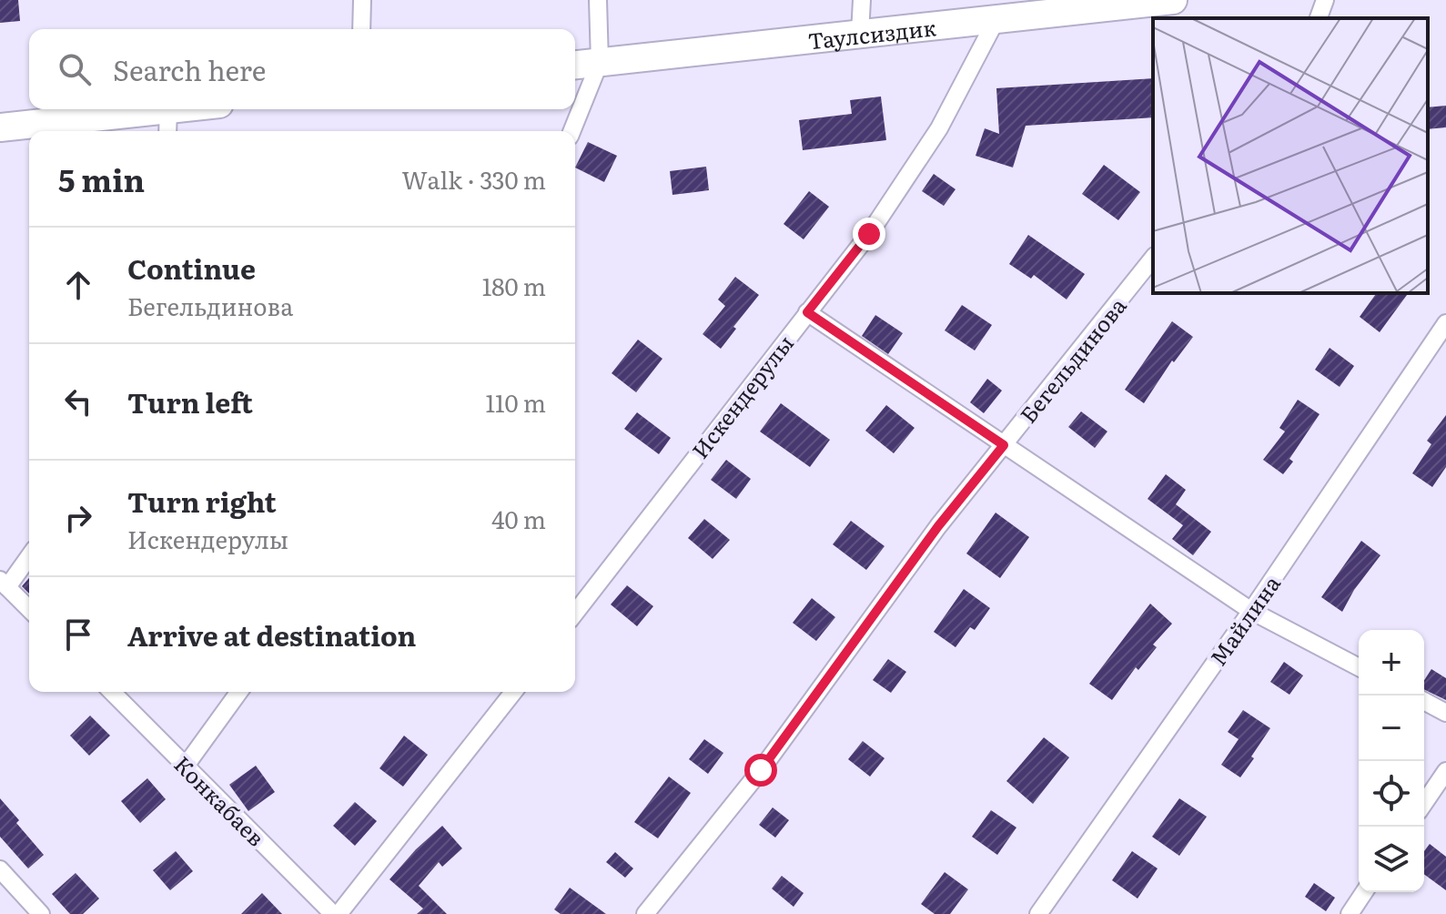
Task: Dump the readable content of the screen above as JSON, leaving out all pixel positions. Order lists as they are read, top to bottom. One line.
{"streets":{"main road":["Таулсиздик"],"street":["Бегельдинова","Искендерулы","Майлина","Конкабаев"]},"crossings":[["Таулсиздик","Искендерулы"]],"page":{"search":"Search here","heading":["5 min","Walk · 330 m"],"list":[["Continue","Бегельдинова","180 m"],["Turn left","110 m"],["Turn right","Искендерулы","40 m"],"Arrive at destination"],"map_buttons":["+","−"]}}
